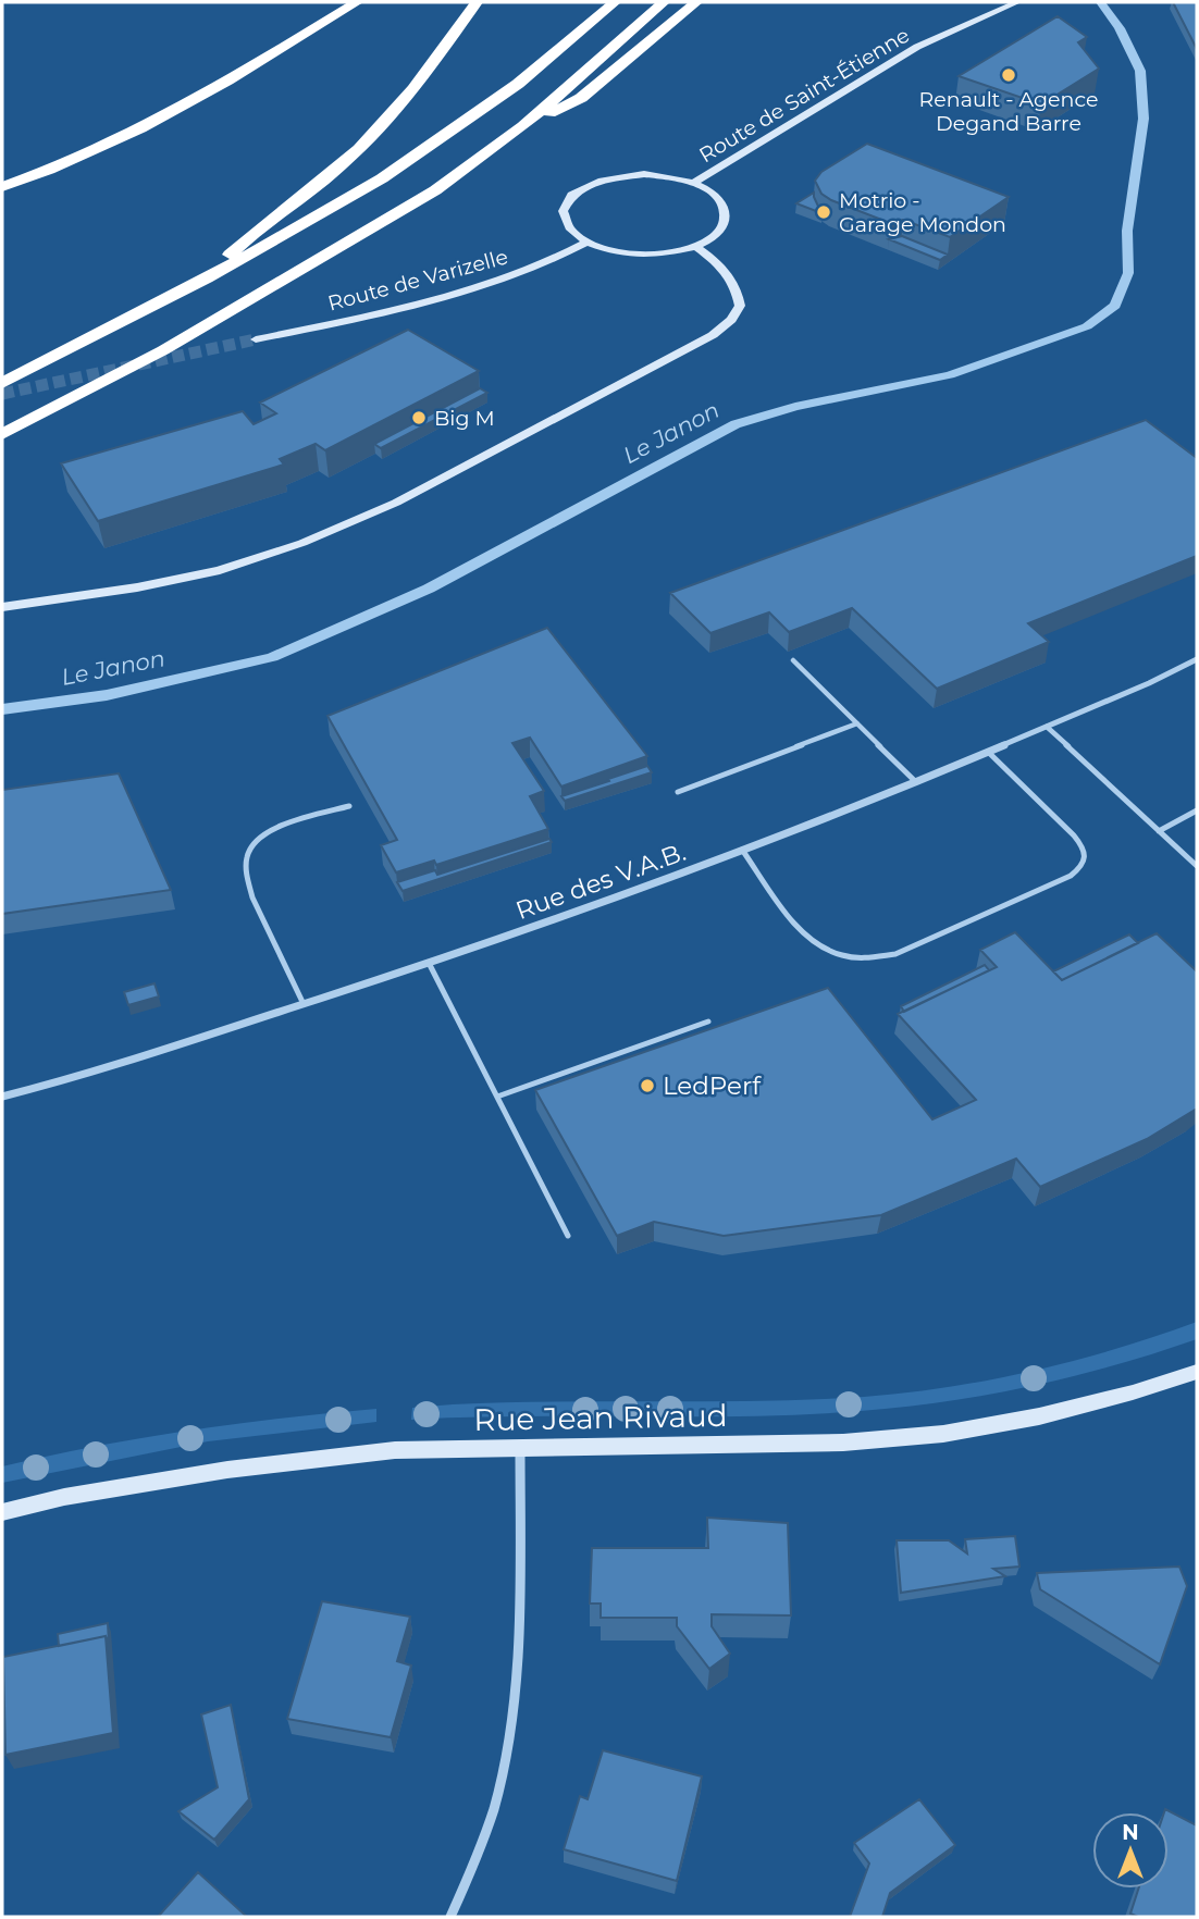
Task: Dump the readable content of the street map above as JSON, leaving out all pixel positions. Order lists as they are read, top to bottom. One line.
{"streets":{"street":["Route de Saint-Étienne","Route de Varizelle","Rue des V.A.B.","Rue Jean Rivaud"]},"water":["Le Janon"],"places":["Renault - Agence Degand Barre","Motrio - Garage Mondon","Big M","LedPerf"],"north":"top"}
